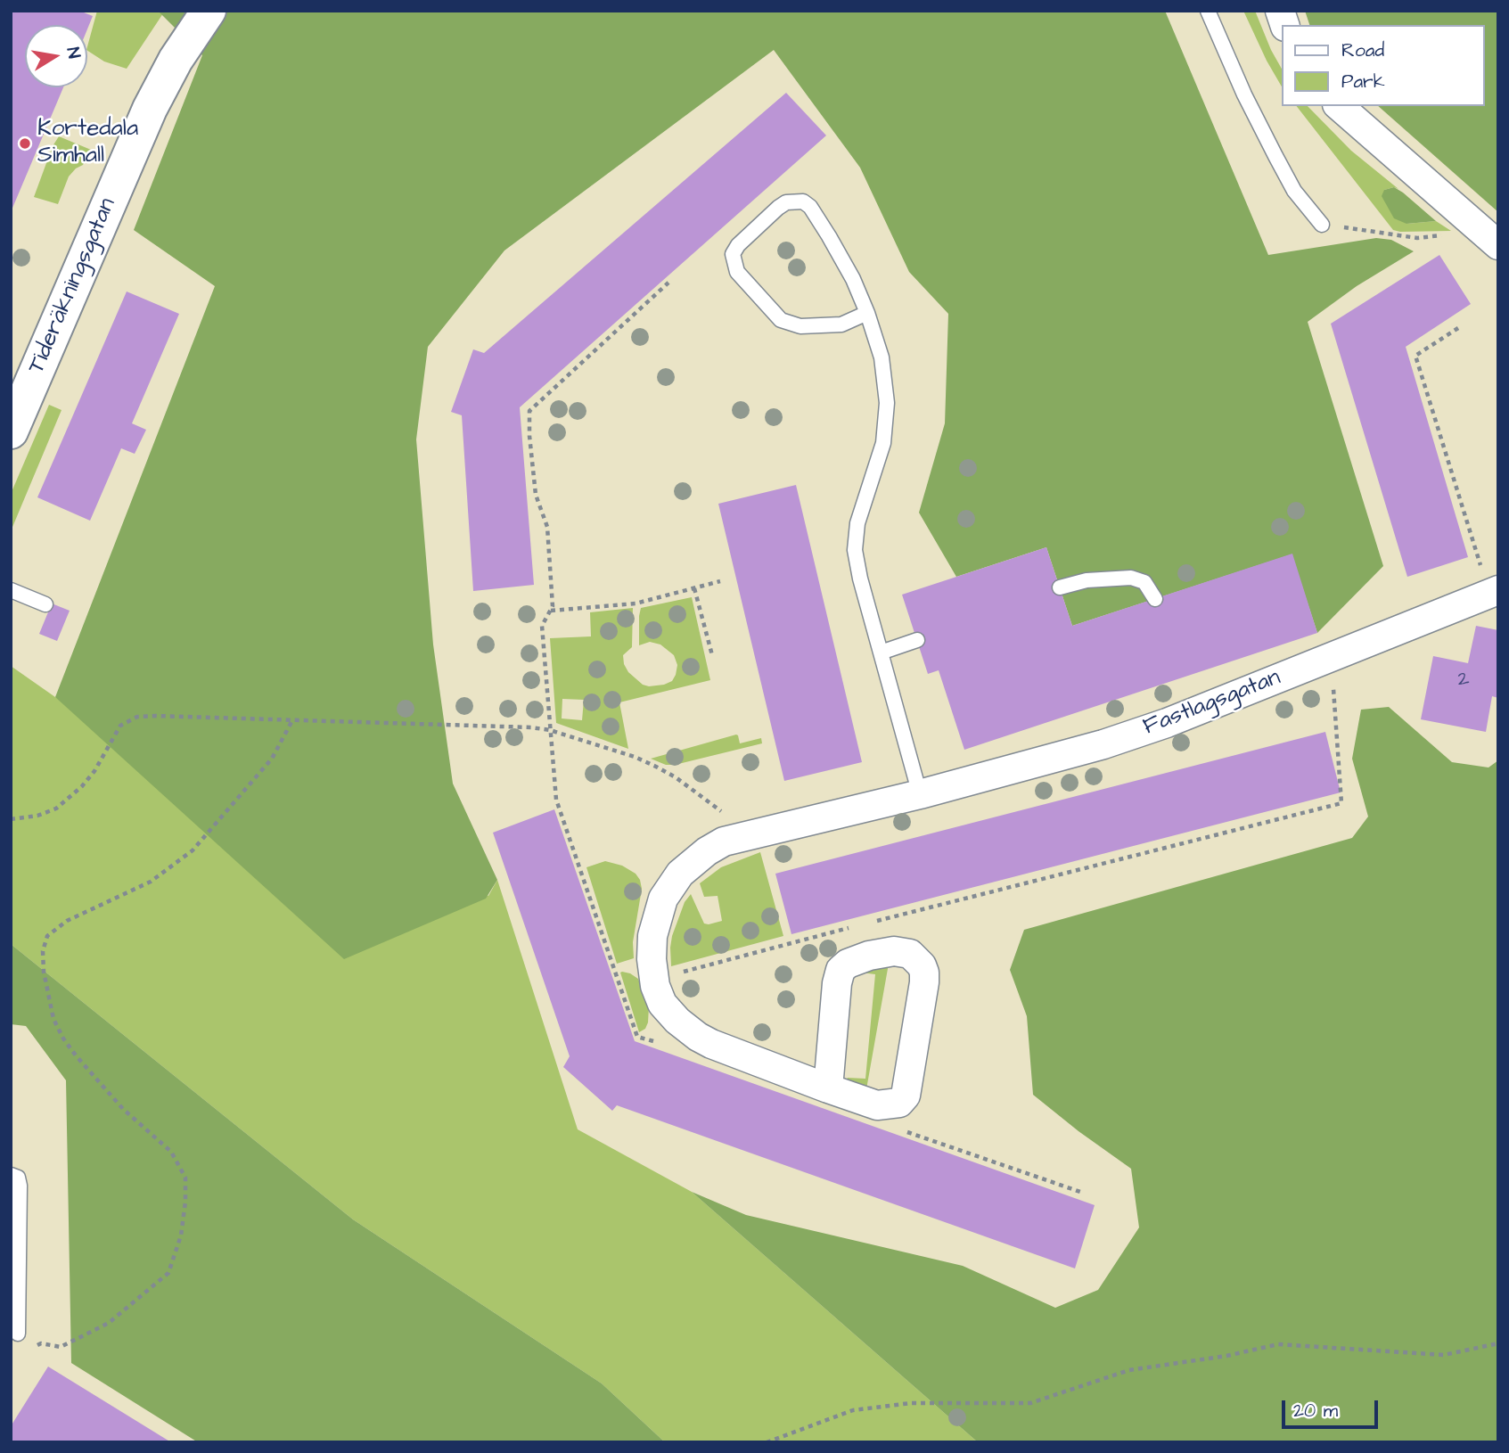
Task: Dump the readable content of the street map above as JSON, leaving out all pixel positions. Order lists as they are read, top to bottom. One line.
{"streets":{"street":["Tideräkningsgatan","Fastlagsgatan"]},"places":["Kortedala Simhall"],"house_numbers":["2"],"legend":["Road","Park"],"scale_bar":"20 m","north":"right"}
